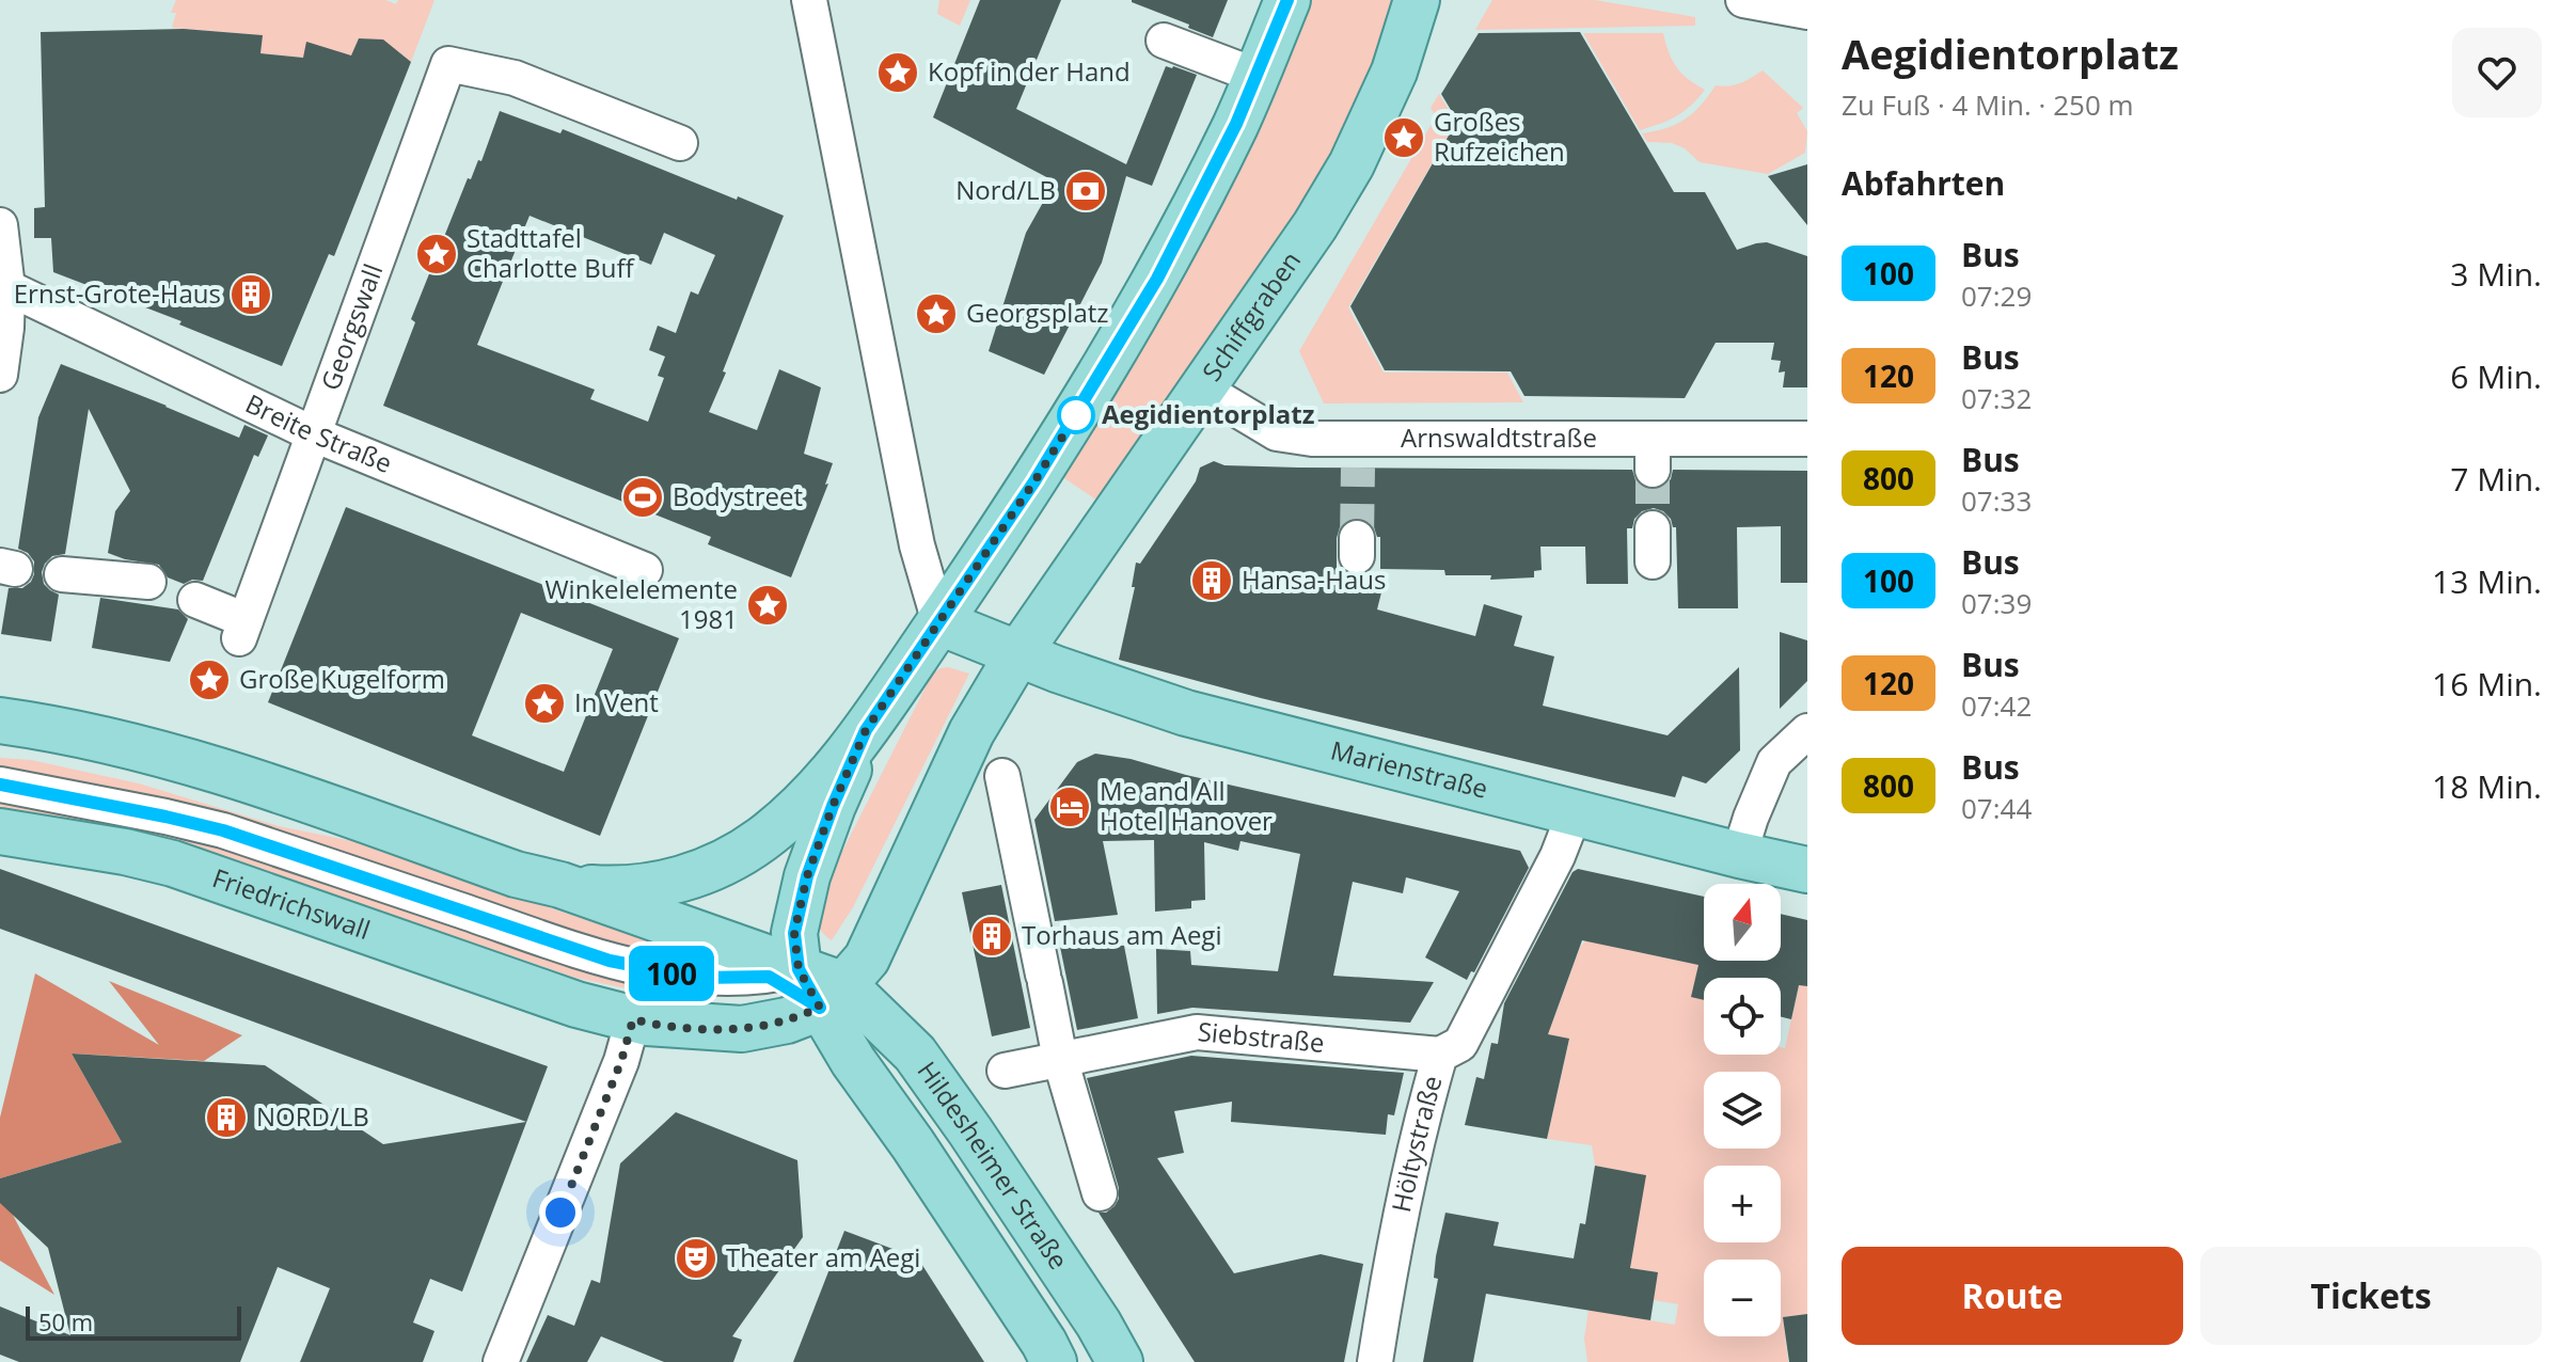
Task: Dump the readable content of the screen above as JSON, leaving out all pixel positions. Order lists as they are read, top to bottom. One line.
{"streets":{"main road":["Schiffgraben","Marienstraße","Friedrichswall","Hildesheimer Straße"],"street":["Georgswall","Breite Straße","Arnswaldtstraße","Siebstraße","Höltystraße"]},"crossings":[["Schiffgraben","Arnswaldtstraße"],["Schiffgraben","Marienstraße"],["Georgswall","Breite Straße"],["Marienstraße","Höltystraße"],["Siebstraße","Höltystraße"]],"places":{"place":["Kopf in der Hand","Großes Rufzeichen","Stadttafel Charlotte Buff","Georgsplatz","Winkelelemente 1981","Große Kugelform","In Vent"],"bank":["Nord/LB"],"building":["Ernst-Grote-Haus","Hansa-Haus","Torhaus am Aegi","NORD/LB"],"other":["Aegidientorplatz"],"sports":["Bodystreet"],"hotel":["Me and All Hotel Hanover"],"theatre":["Theater am Aegi"]},"lines":["bus line 100"],"scale_bar":"50 m","north":"top","page":{"on_map":"100","heading":[["Aegidientorplatz","Zu Fuß · 4 Min. · 250 m"],"Abfahrten"],"list":[{"mark":"100","name":"Bus","note":"07:29","value":"3 Min."},{"mark":"120","name":"Bus","note":"07:32","value":"6 Min."},{"mark":"800","name":"Bus","note":"07:33","value":"7 Min."},{"mark":"100","name":"Bus","note":"07:39","value":"13 Min."},{"mark":"120","name":"Bus","note":"07:42","value":"16 Min."},{"mark":"800","name":"Bus","note":"07:44","value":"18 Min."}],"map_buttons":["+","−"],"buttons":["Route","Tickets"],"scale":"50 m"}}
